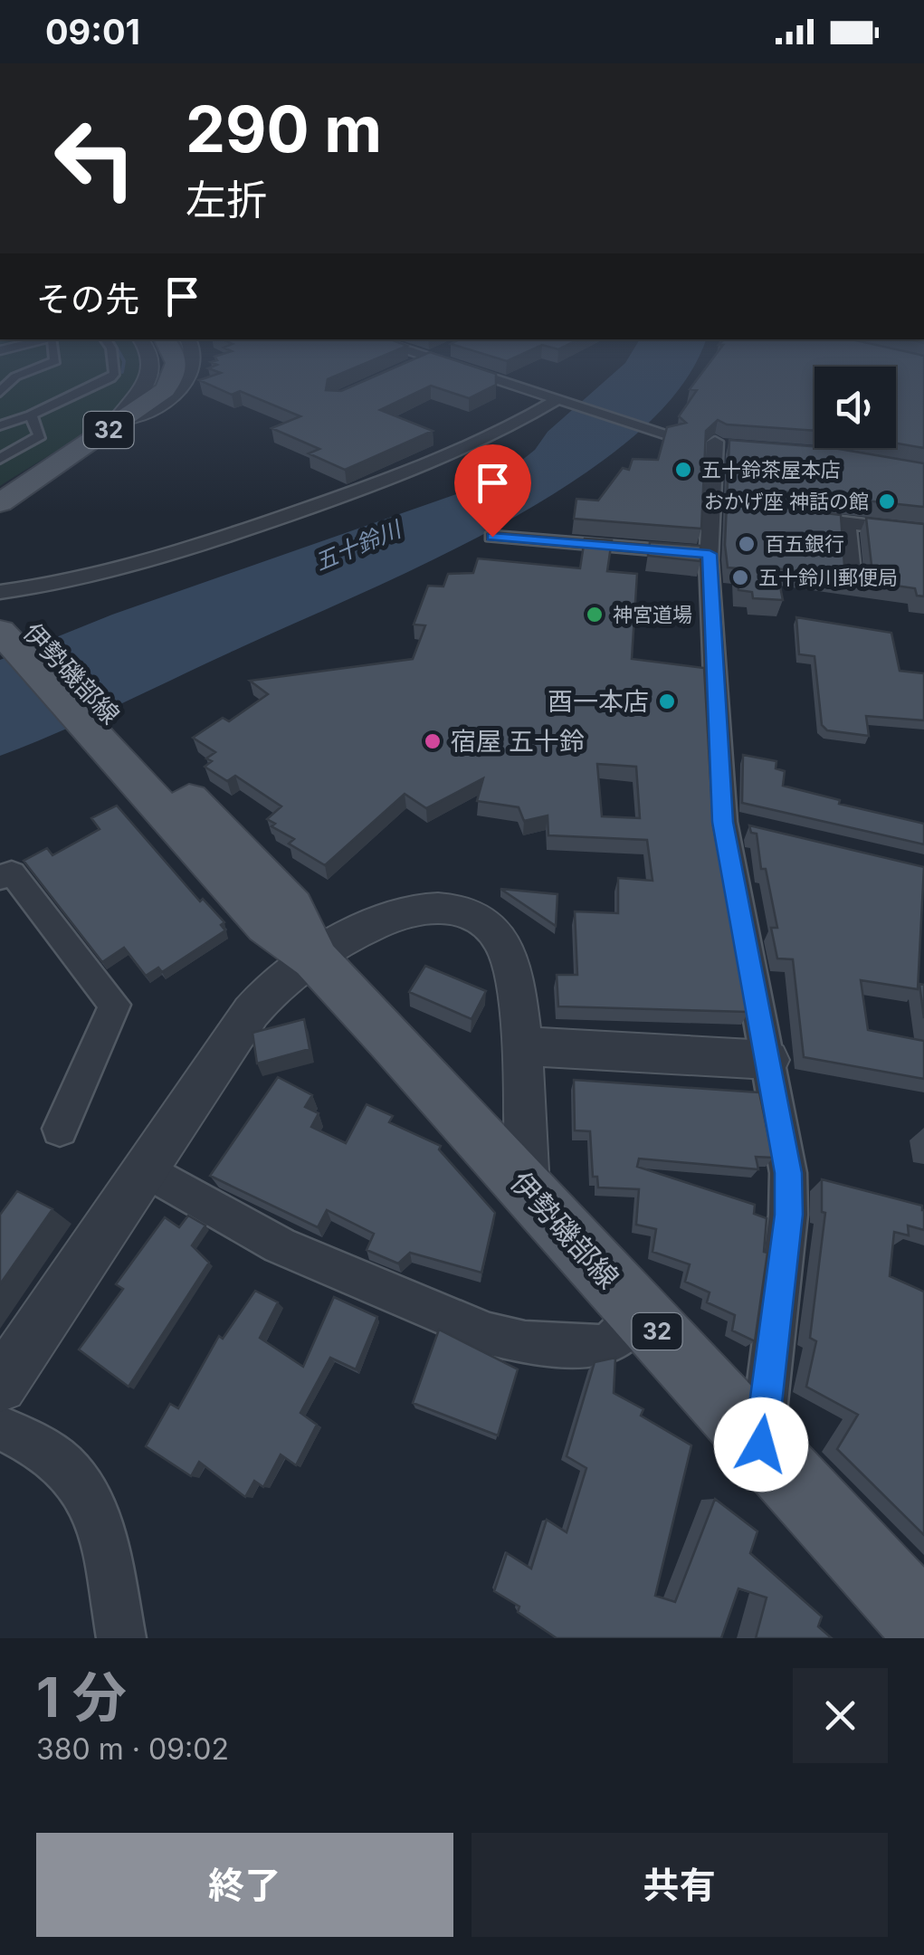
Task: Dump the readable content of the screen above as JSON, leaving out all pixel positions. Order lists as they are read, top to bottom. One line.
{"streets":{"main road":["32","伊勢磯部線"]},"water":["五十鈴川"],"places":["五十鈴茶屋本店","おかげ座 神話の館","百五銀行","五十鈴川郵便局","神宮道場","酉一本店","宿屋 五十鈴"],"page":{"status":"09:01","turn":["290 m","左折"],"then":"その先","heading":["1 分","380 m · 09:02"],"buttons":["終了","共有"]}}
